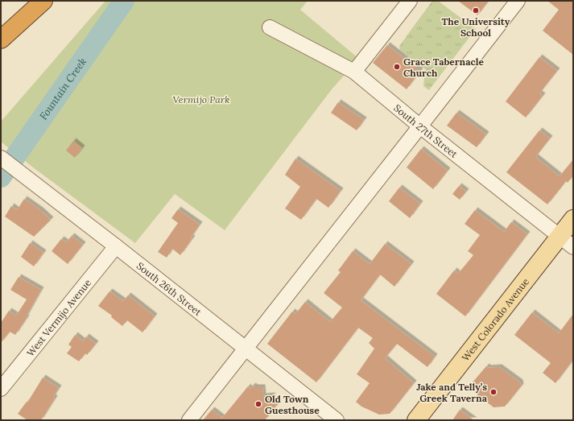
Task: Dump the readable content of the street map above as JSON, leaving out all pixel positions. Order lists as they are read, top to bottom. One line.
{"streets":{"main road":["West Colorado Avenue"],"street":["South 27th Street","South 26th Street","West Vermijo Avenue"]},"crossings":[["South 27th Street","West Colorado Avenue"],["South 26th Street","West Vermijo Avenue"]],"water":["Fountain Creek"],"parks":["Vermijo Park"],"places":["The University School","Grace Tabernacle Church","Jake and Telly’s Greek Taverna","Old Town Guesthouse"]}
